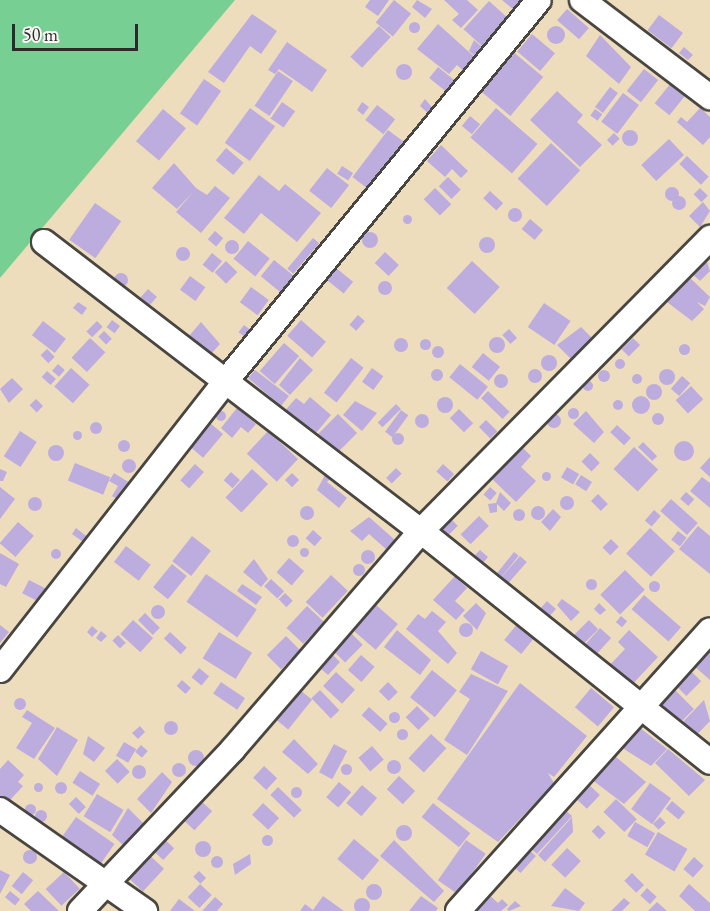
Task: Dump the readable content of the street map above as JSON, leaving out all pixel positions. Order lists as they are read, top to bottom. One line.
{"scale_bar":"50 m"}
